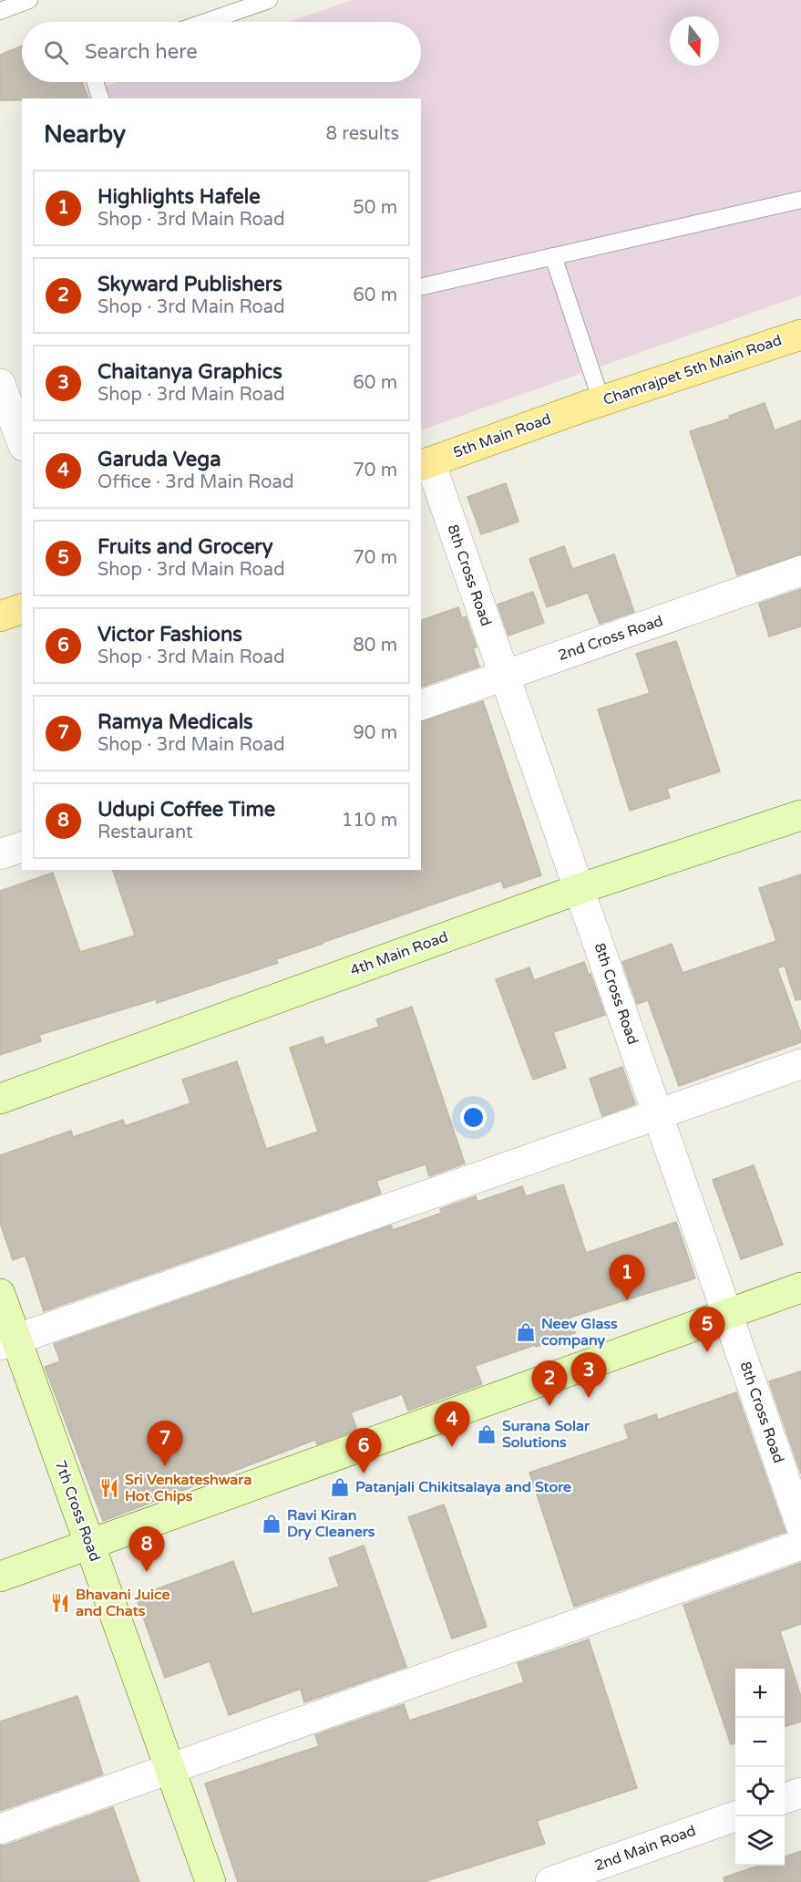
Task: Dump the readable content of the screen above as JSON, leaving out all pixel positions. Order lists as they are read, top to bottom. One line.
{"streets":{"main road":["Chamrajpet 5th Main Road","5th Main Road"],"street":["8th Cross Road","2nd Cross Road","4th Main Road","7th Cross Road","2nd Main Road"]},"crossings":[["Chamrajpet 5th Main Road","5th Main Road"],["5th Main Road","8th Cross Road"],["8th Cross Road","2nd Cross Road"],["8th Cross Road","4th Main Road"]],"places":{"shop":["Neev Glass company","Surana Solar Solutions","Patanjali Chikitsalaya and Store","Ravi Kiran Dry Cleaners"],"restaurant":["Sri Venkateshwara Hot Chips","Bhavani Juice and Chats"]},"north":"bottom","page":{"search":"Search here","heading":["Nearby","8 results"],"list":[{"mark":"1","name":"Highlights Hafele","note":"Shop · 3rd Main Road","value":"50 m"},{"mark":"2","name":"Skyward Publishers","note":"Shop · 3rd Main Road","value":"60 m"},{"mark":"3","name":"Chaitanya Graphics","note":"Shop · 3rd Main Road","value":"60 m"},{"mark":"4","name":"Garuda Vega","note":"Office · 3rd Main Road","value":"70 m"},{"mark":"5","name":"Fruits and Grocery","note":"Shop · 3rd Main Road","value":"70 m"},{"mark":"6","name":"Victor Fashions","note":"Shop · 3rd Main Road","value":"80 m"},{"mark":"7","name":"Ramya Medicals","note":"Shop · 3rd Main Road","value":"90 m"},{"mark":"8","name":"Udupi Coffee Time","note":"Restaurant","value":"110 m"}],"pins":["1","5","3","2","4","7","6","8"],"map_buttons":["+","−"]}}
